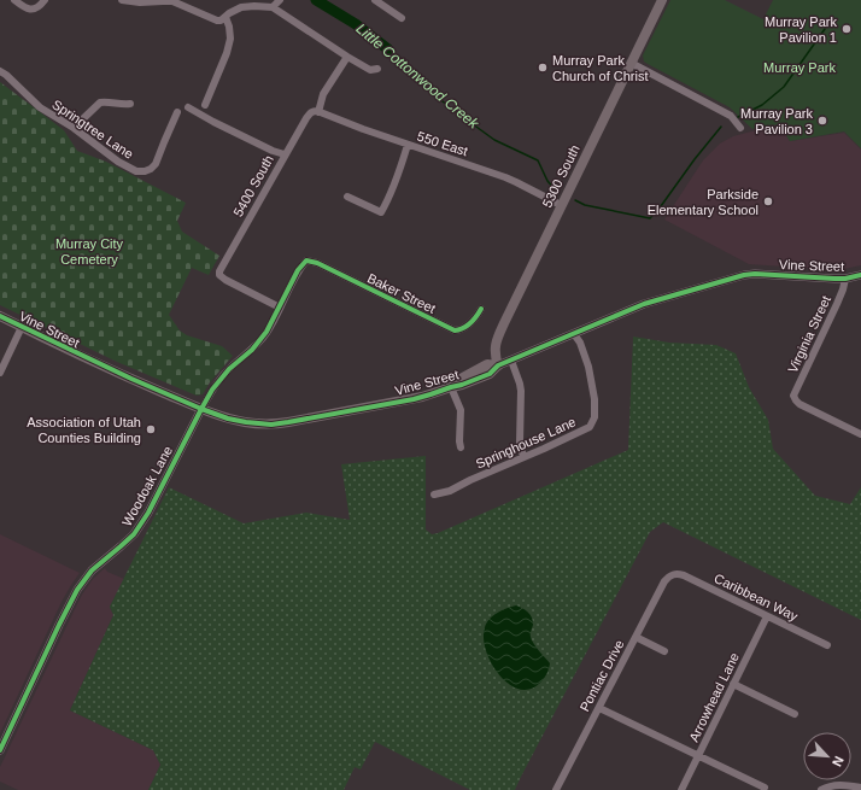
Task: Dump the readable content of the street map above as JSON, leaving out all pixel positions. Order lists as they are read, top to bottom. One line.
{"streets":{"main road":["5300 South","Vine Street"],"street":["Springtree Lane","550 East","5400 South","Baker Street","Virginia Street","Springhouse Lane","Woodoak Lane","Caribbean Way","Pontiac Drive","Arrowhead Lane"]},"crossings":[["550 East","5300 South"],["550 East","5400 South"],["5300 South","Vine Street"],["5400 South","Woodoak Lane"],["Vine Street","Virginia Street"],["Vine Street","Springhouse Lane"],["Vine Street","Woodoak Lane"],["Baker Street","Woodoak Lane"],["Caribbean Way","Pontiac Drive"],["Caribbean Way","Arrowhead Lane"]],"water":["Little Cottonwood Creek"],"parks":["Murray Park","Murray City Cemetery"],"places":["Murray Park Pavilion 1","Murray Park Church of Christ","Murray Park Pavilion 3","Parkside Elementary School","Association of Utah Counties Building"],"north":"bottom right"}
